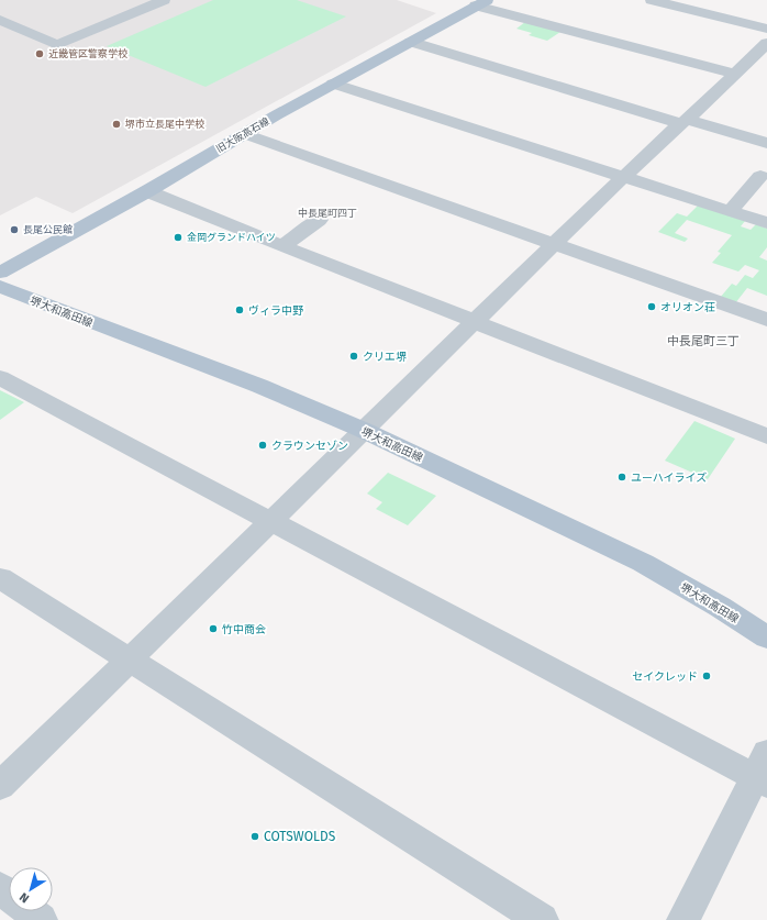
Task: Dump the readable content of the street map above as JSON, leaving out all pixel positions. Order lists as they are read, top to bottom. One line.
{"streets":{"main road":["旧大阪高石線","堺大和高田線"]},"districts":["中長尾町四丁","中長尾町三丁"],"places":["近畿管区警察学校","堺市立長尾中学校","長尾公民館","金岡グランドハイツ","オリオン荘","ヴィラ中野","クリエ堺","クラウンセゾン","ユーハイライズ","竹中商会","セイクレッド","COTSWOLDS"],"north":"bottom left"}
